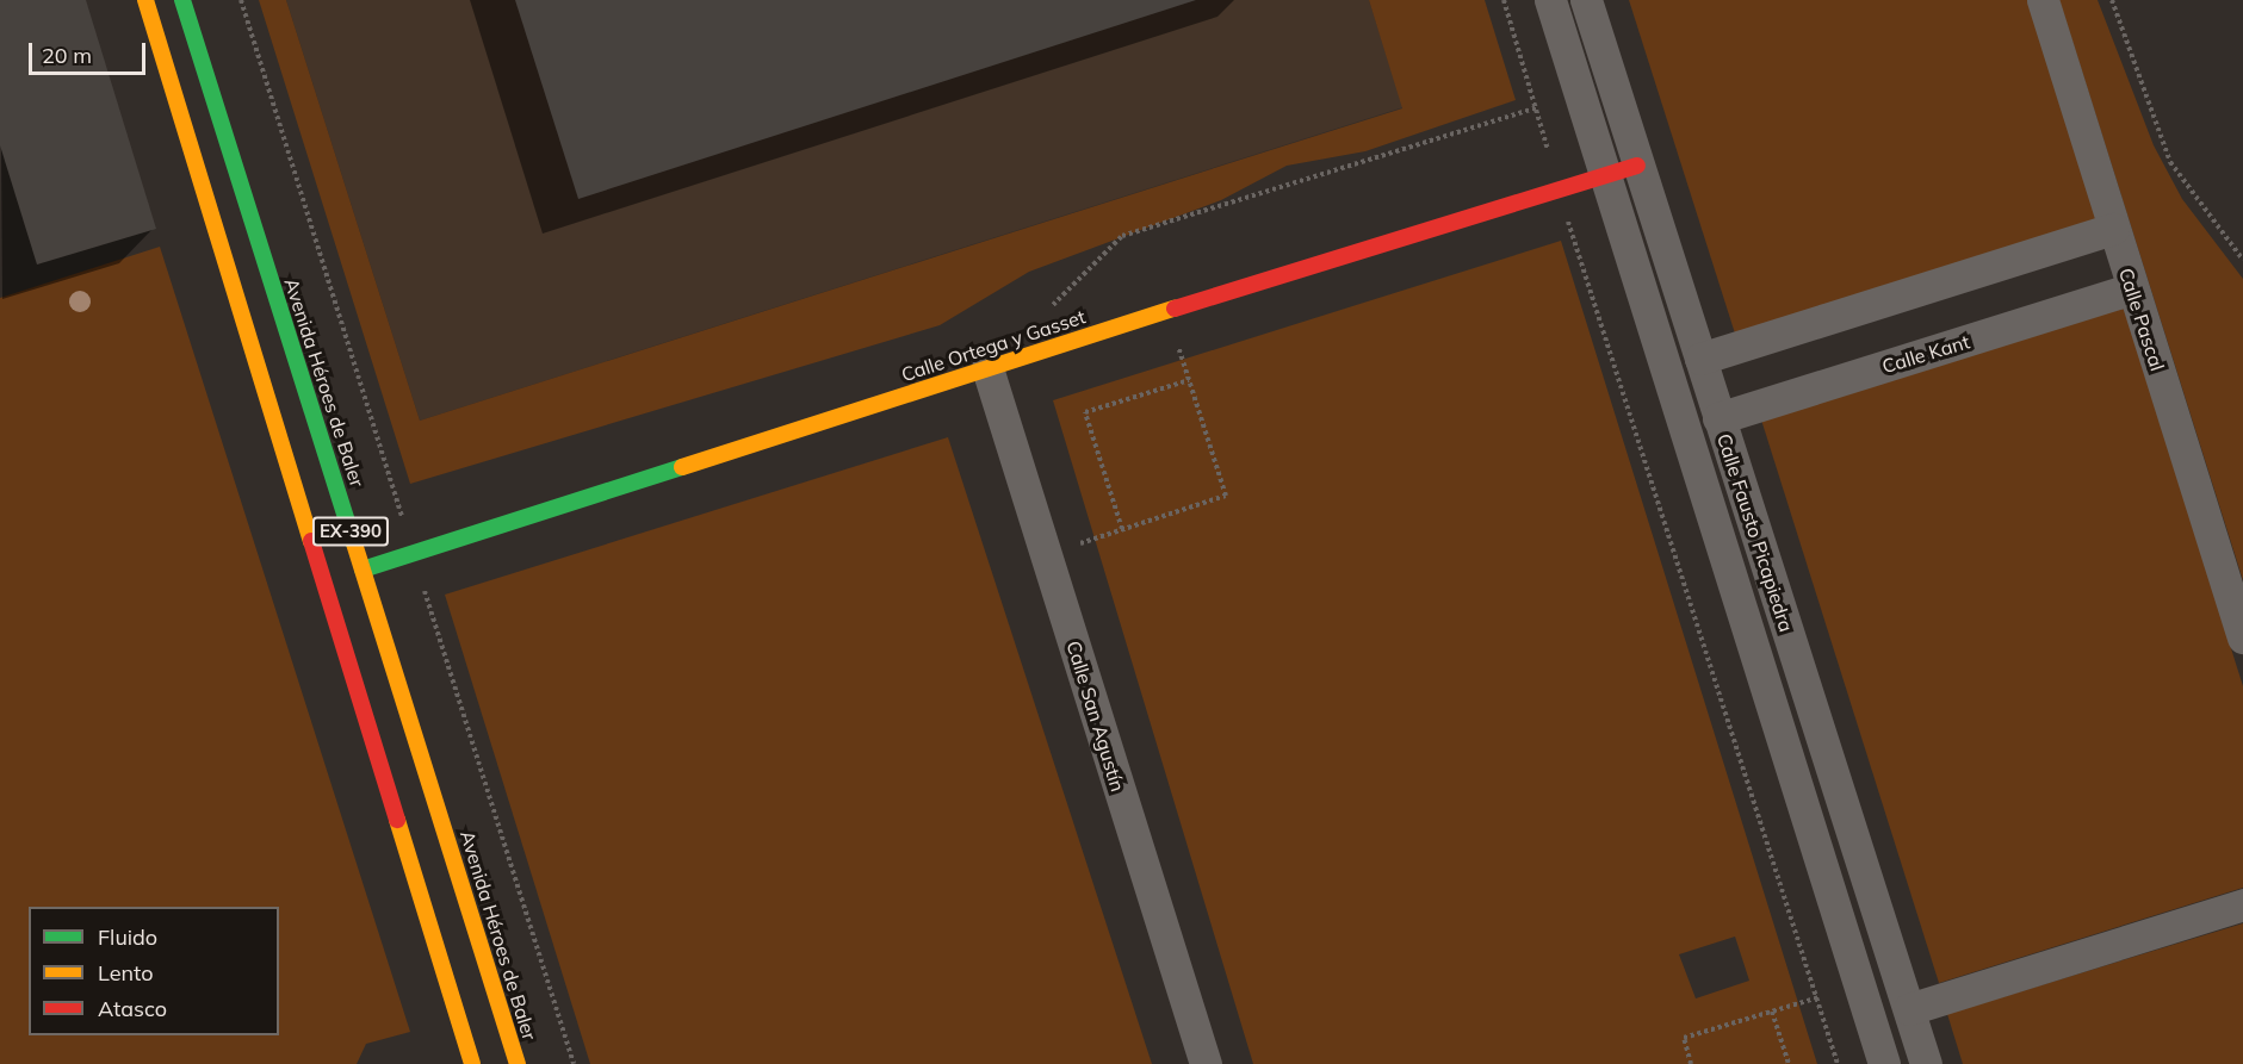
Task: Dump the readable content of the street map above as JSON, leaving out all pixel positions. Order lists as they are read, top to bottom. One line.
{"streets":{"main road":["Calle Ortega y Gasset","Avenida Héroes de Baler","EX-390"],"street":["Calle Pascal","Calle Kant","Calle Fausto Picapiedra","Calle San Agustín"]},"crossings":[["Calle Pascal","Calle Kant"],["Calle Ortega y Gasset","Avenida Héroes de Baler"],["Calle Ortega y Gasset","Calle Fausto Picapiedra"],["Calle Ortega y Gasset","Calle San Agustín"],["Calle Kant","Calle Fausto Picapiedra"]],"legend":["Fluido","Lento","Atasco"],"scale_bar":"20 m"}
